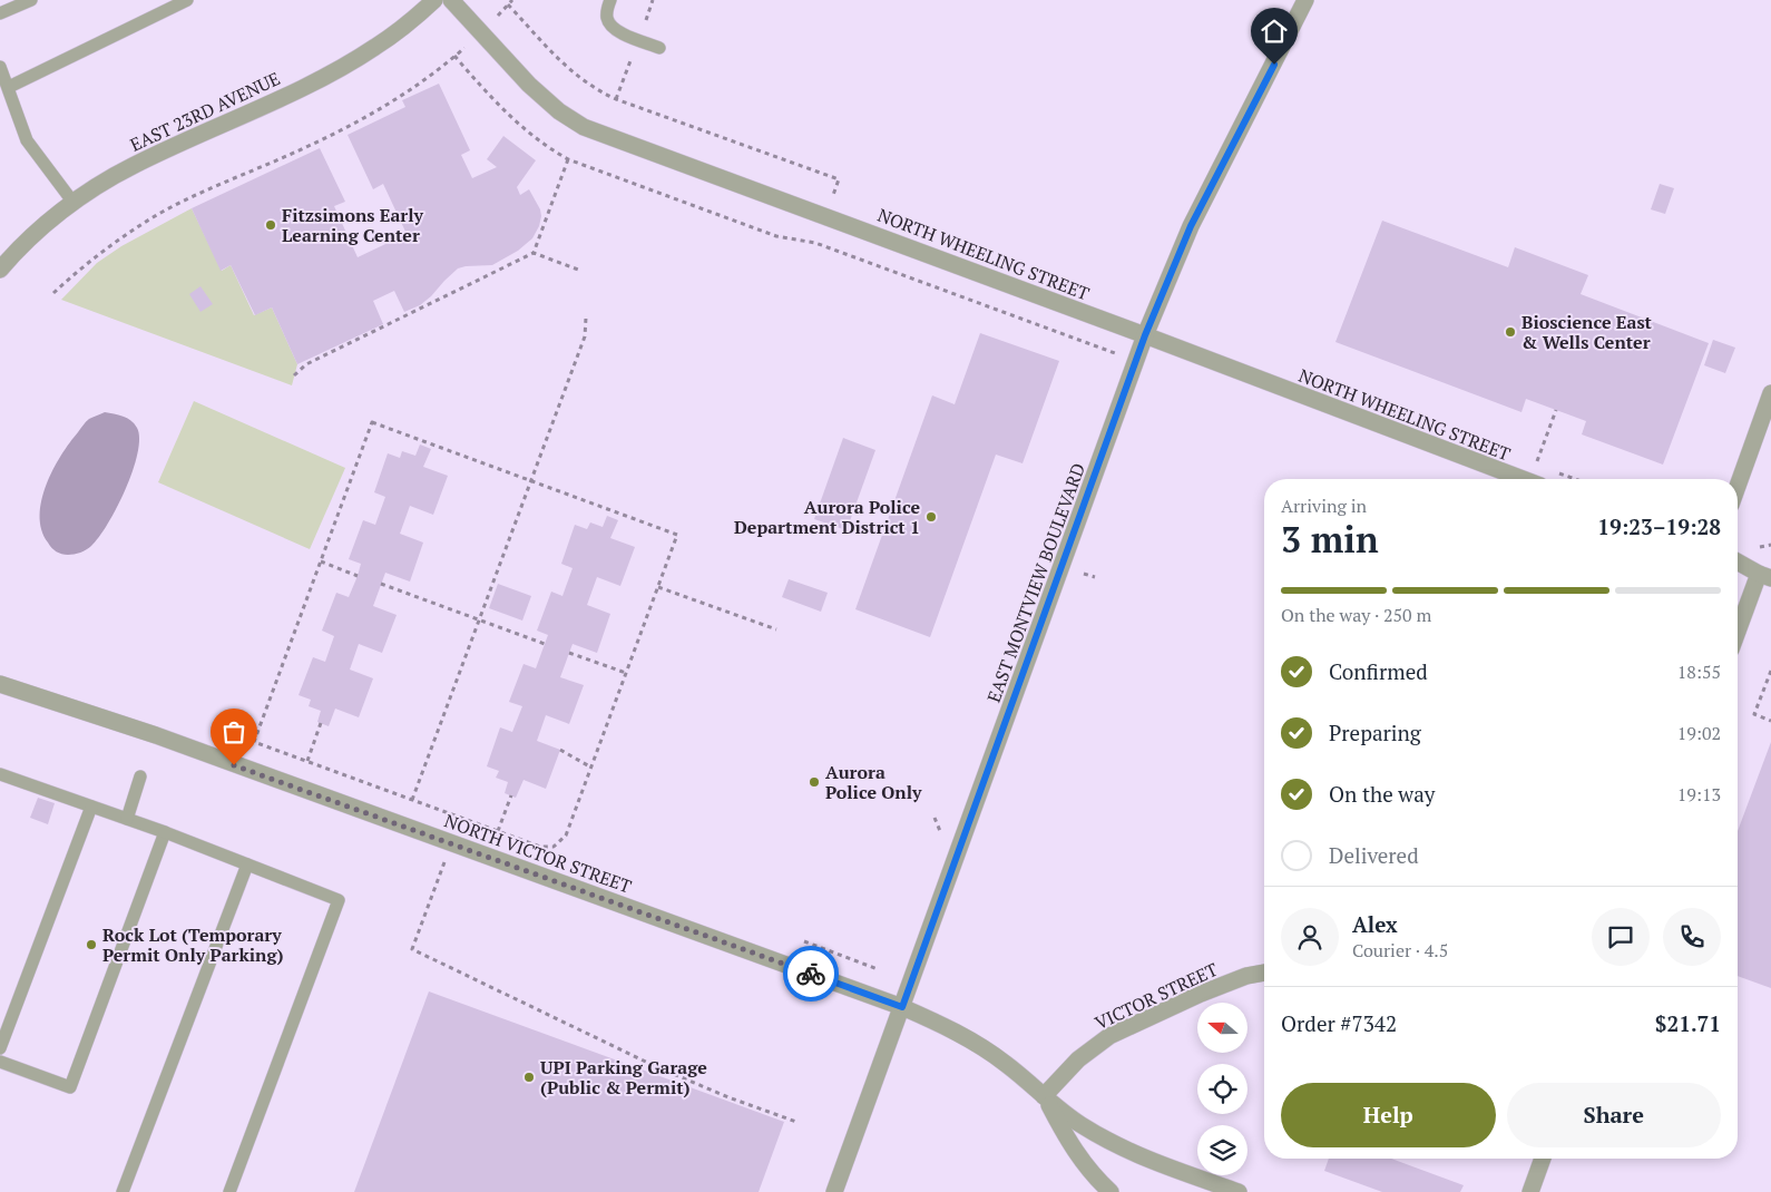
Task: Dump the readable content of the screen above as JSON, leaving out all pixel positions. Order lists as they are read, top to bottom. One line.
{"streets":{"street":["EAST 23RD AVENUE","NORTH WHEELING STREET","EAST MONTVIEW BOULEVARD","NORTH VICTOR STREET","VICTOR STREET"]},"crossings":[["NORTH WHEELING STREET","EAST MONTVIEW BOULEVARD"],["EAST MONTVIEW BOULEVARD","NORTH VICTOR STREET"],["NORTH VICTOR STREET","VICTOR STREET"]],"places":["Fitzsimons Early Learning Center","Bioscience East & Wells Center","Aurora Police Department District 1","Aurora Police Only","Rock Lot (Temporary Permit Only Parking)","UPI Parking Garage (Public & Permit)"],"north":"left","page":{"heading":["3 min","Arriving in","19:23–19:28"],"panel":["Alex","Courier · 4.5","Order #7342","$21.71"],"bar":"On the way · 250 m","list":[["Confirmed","18:55"],["Preparing","19:02"],["On the way","19:13"],"Delivered"],"buttons":["Help","Share"]}}
